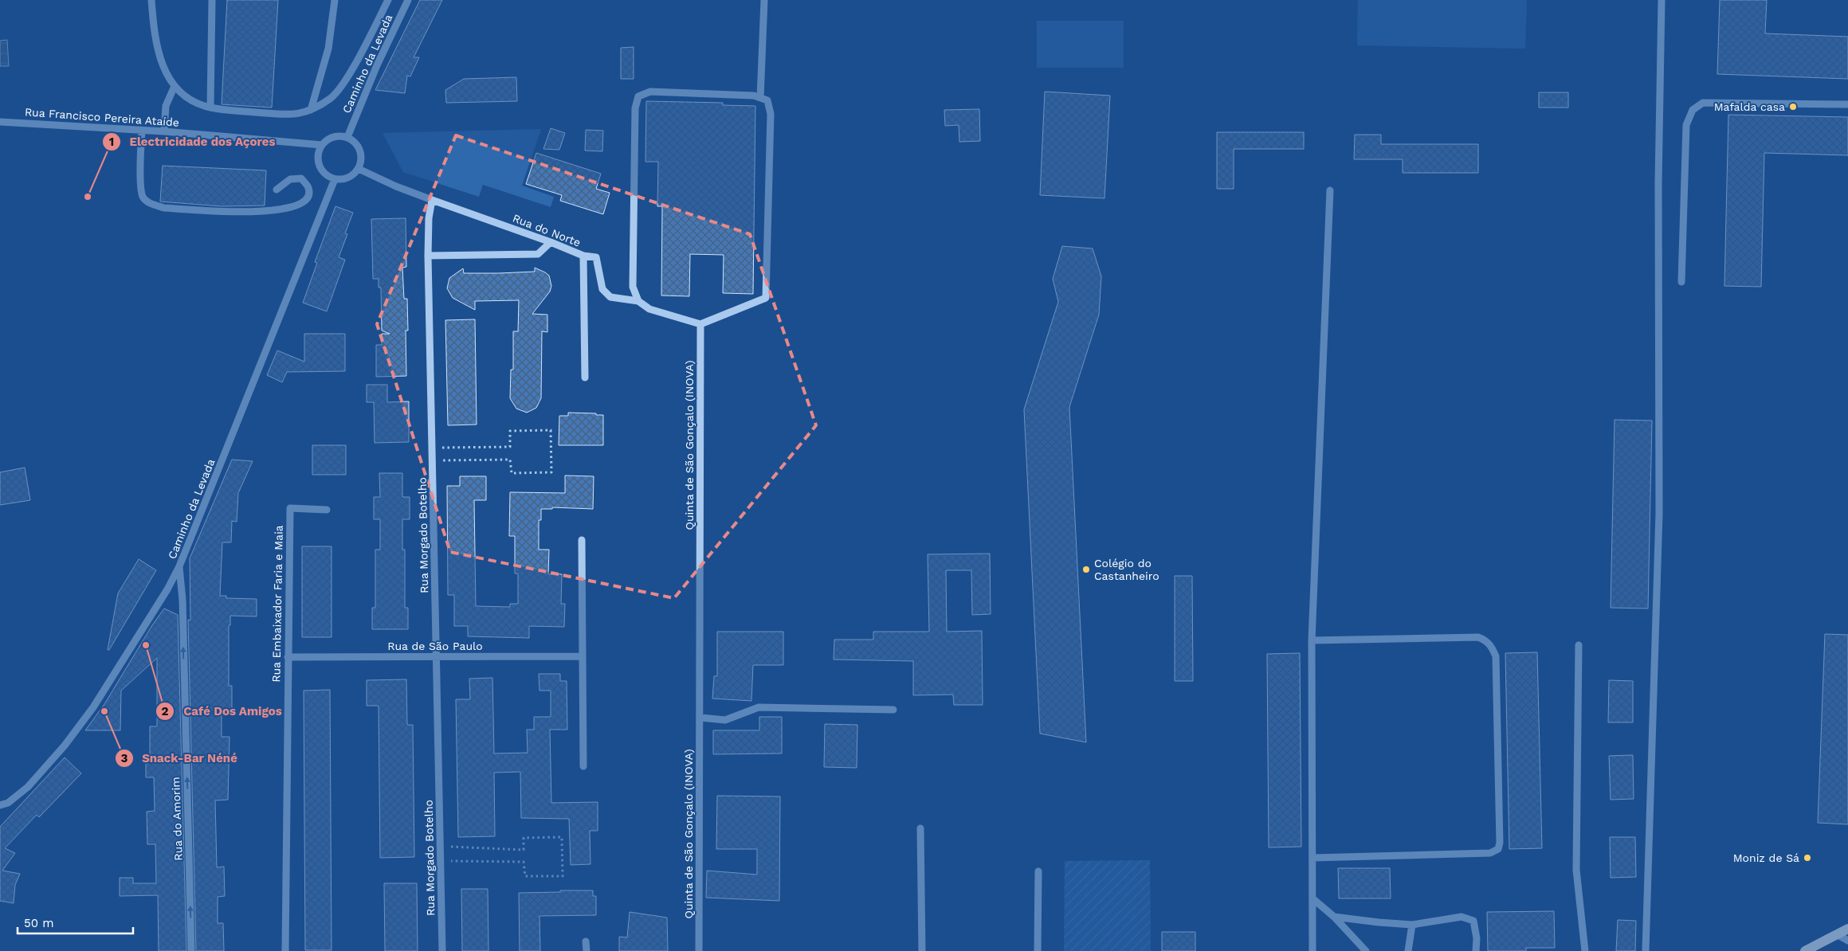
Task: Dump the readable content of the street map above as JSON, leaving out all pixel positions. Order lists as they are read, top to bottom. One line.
{"streets":{"street":["Caminho da Levada","Rua Francisco Pereira Ataíde","Rua do Norte","Quinta de São Gonçalo (INOVA)","Rua Morgado Botelho","Rua Embaixador Faria e Maia","Rua de São Paulo","Rua do Amorim"]},"crossings":[["Caminho da Levada","Rua Francisco Pereira Ataíde"],["Caminho da Levada","Rua do Amorim"],["Rua do Norte","Rua Morgado Botelho"],["Rua Morgado Botelho","Rua de São Paulo"],["Rua Embaixador Faria e Maia","Rua de São Paulo"]],"one_way":["Rua do Amorim"],"places":["Mafalda casa","Electricidade dos Açores","Colégio do Castanheiro","Café Dos Amigos","Snack-Bar Néné","Moniz de Sá"],"scale_bar":"50 m"}
